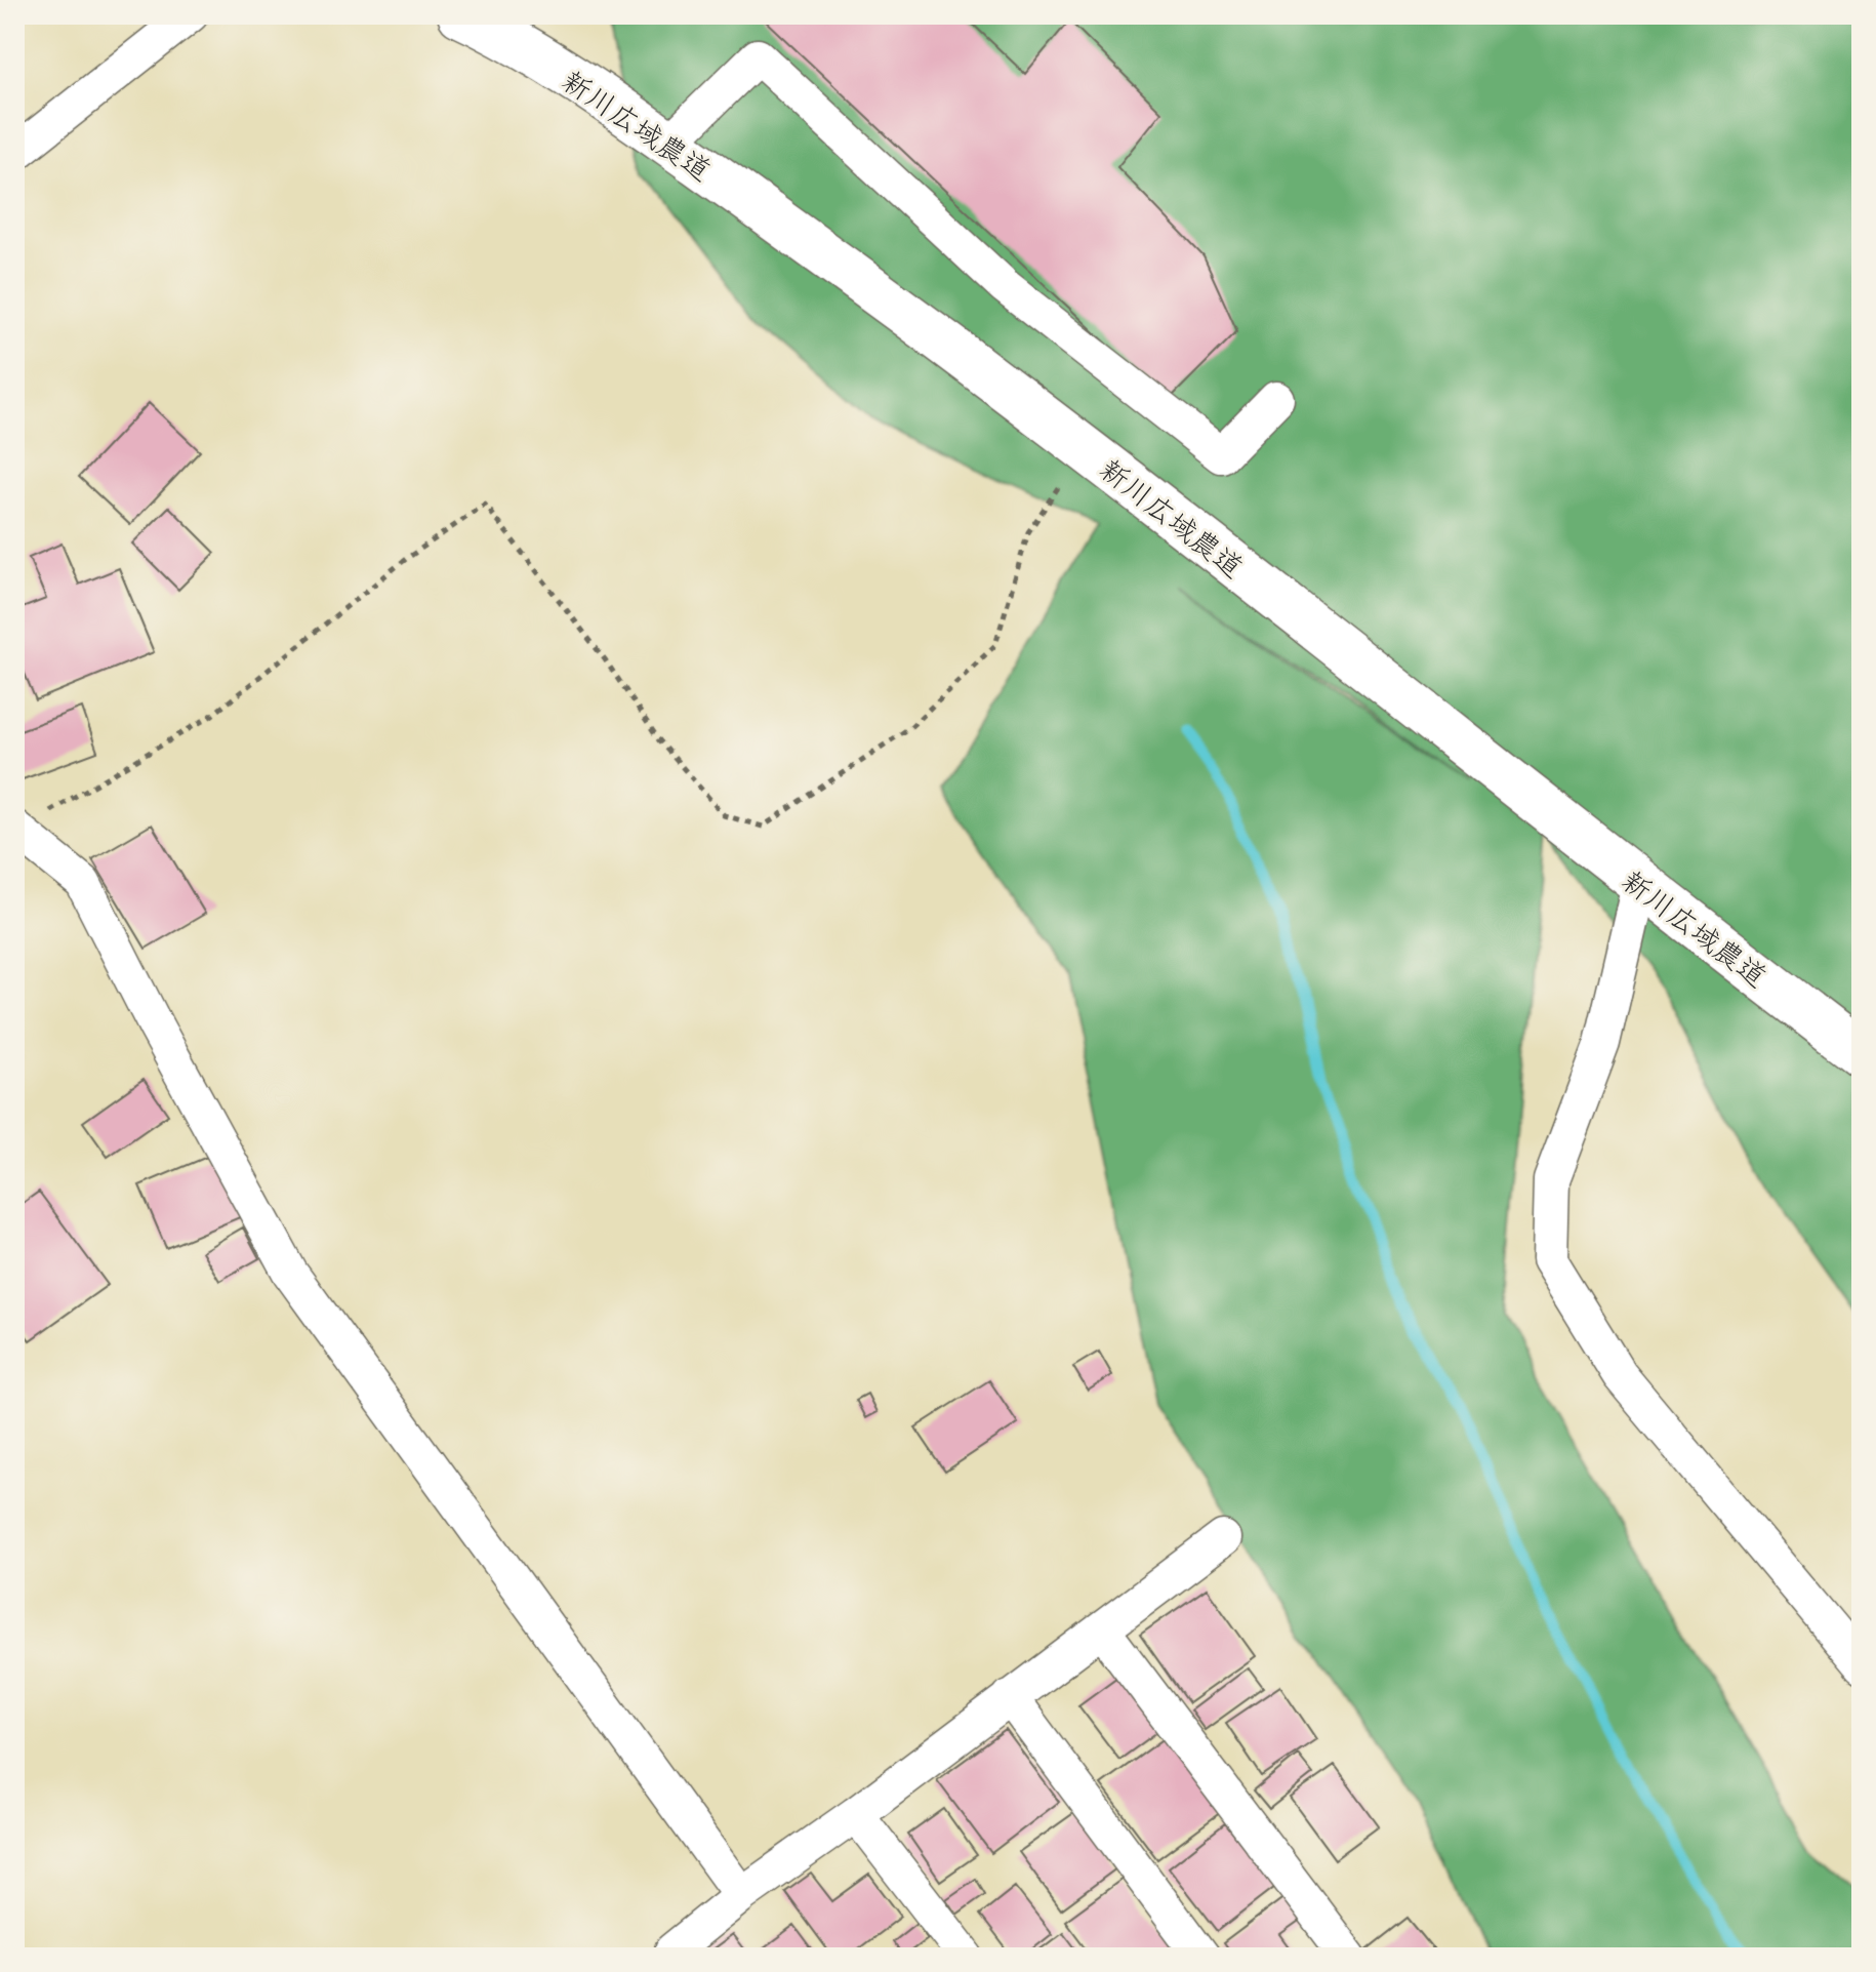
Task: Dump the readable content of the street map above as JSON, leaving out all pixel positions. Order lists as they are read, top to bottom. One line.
{"streets":{"street":["新川広域農道"]}}
